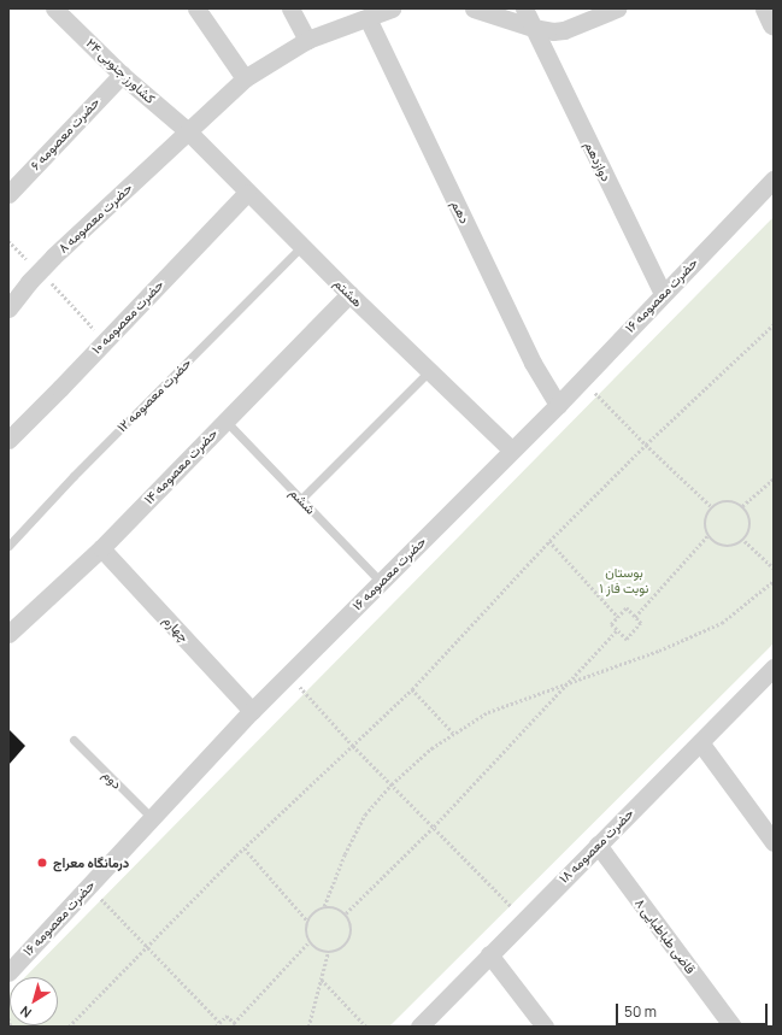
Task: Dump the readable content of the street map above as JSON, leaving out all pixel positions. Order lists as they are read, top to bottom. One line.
{"streets":{"street":["کشاورز جنوبی ۲۴","حضرت معصومه ۶","دوازدهم","دهم","حضرت معصومه ۸","هشتم","حضرت معصومه ۱۶","حضرت معصومه ۱۰","حضرت معصومه ۱۴","چهارم","حضرت معصومه ۱۸","قاضی طباطبایی ۸"],"lane":["حضرت معصومه ۱۲","ششم","دوم"]},"crossings":[["کشاورز جنوبی ۲۴","حضرت معصومه ۶"],["کشاورز جنوبی ۲۴","حضرت معصومه ۸"],["کشاورز جنوبی ۲۴","هشتم"],["دوازدهم","حضرت معصومه ۱۶"],["دهم","حضرت معصومه ۸"],["دهم","حضرت معصومه ۱۶"],["حضرت معصومه ۸","هشتم"],["هشتم","حضرت معصومه ۱۶"],["هشتم","حضرت معصومه ۱۰"],["هشتم","حضرت معصومه ۱۲"],["هشتم","حضرت معصومه ۱۴"],["حضرت معصومه ۱۶","ششم"],["حضرت معصومه ۱۶","چهارم"],["حضرت معصومه ۱۶","دوم"],["حضرت معصومه ۱۴","ششم"],["حضرت معصومه ۱۴","چهارم"],["حضرت معصومه ۱۸","قاضی طباطبایی ۸"]],"parks":["بوستان نوبت فاز ۱"],"places":["درمانگاه معراج"],"scale_bar":"50 m","north":"bottom left"}
